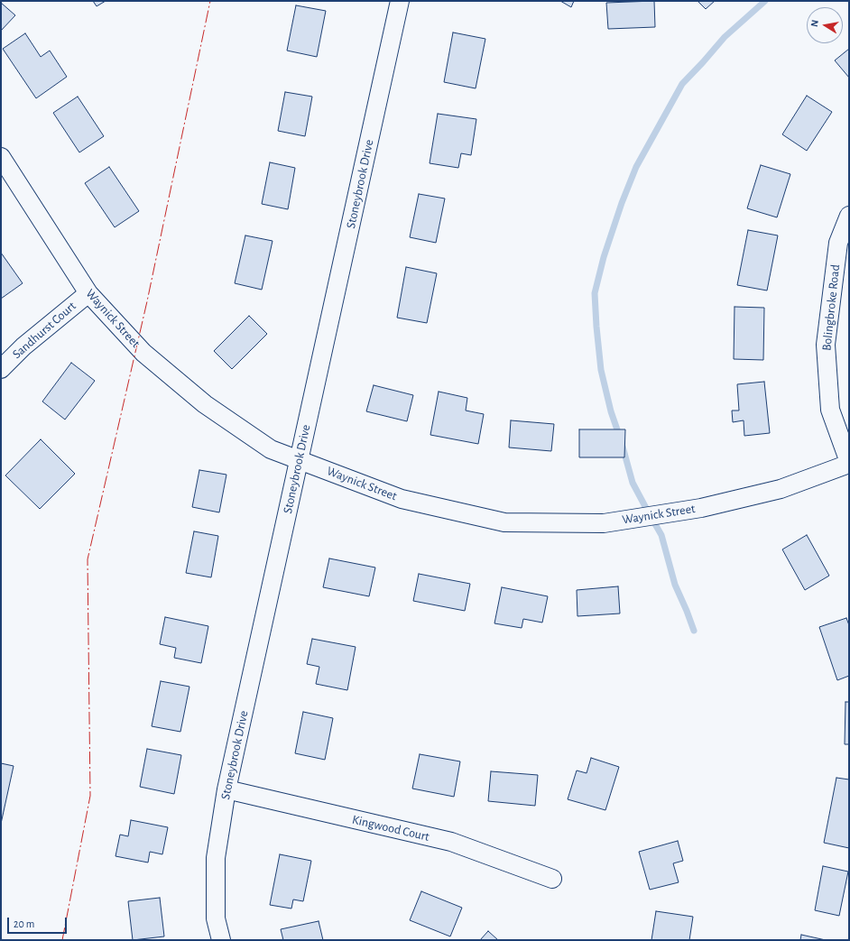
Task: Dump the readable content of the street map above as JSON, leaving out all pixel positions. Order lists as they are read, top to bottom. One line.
{"streets":{"street":["Stoneybrook Drive","Bolingbroke Road","Waynick Street","Sandhurst Court","Kingwood Court"]},"crossings":[["Stoneybrook Drive","Waynick Street"],["Stoneybrook Drive","Kingwood Court"],["Bolingbroke Road","Waynick Street"],["Waynick Street","Sandhurst Court"]],"scale_bar":"20 m","north":"left"}
